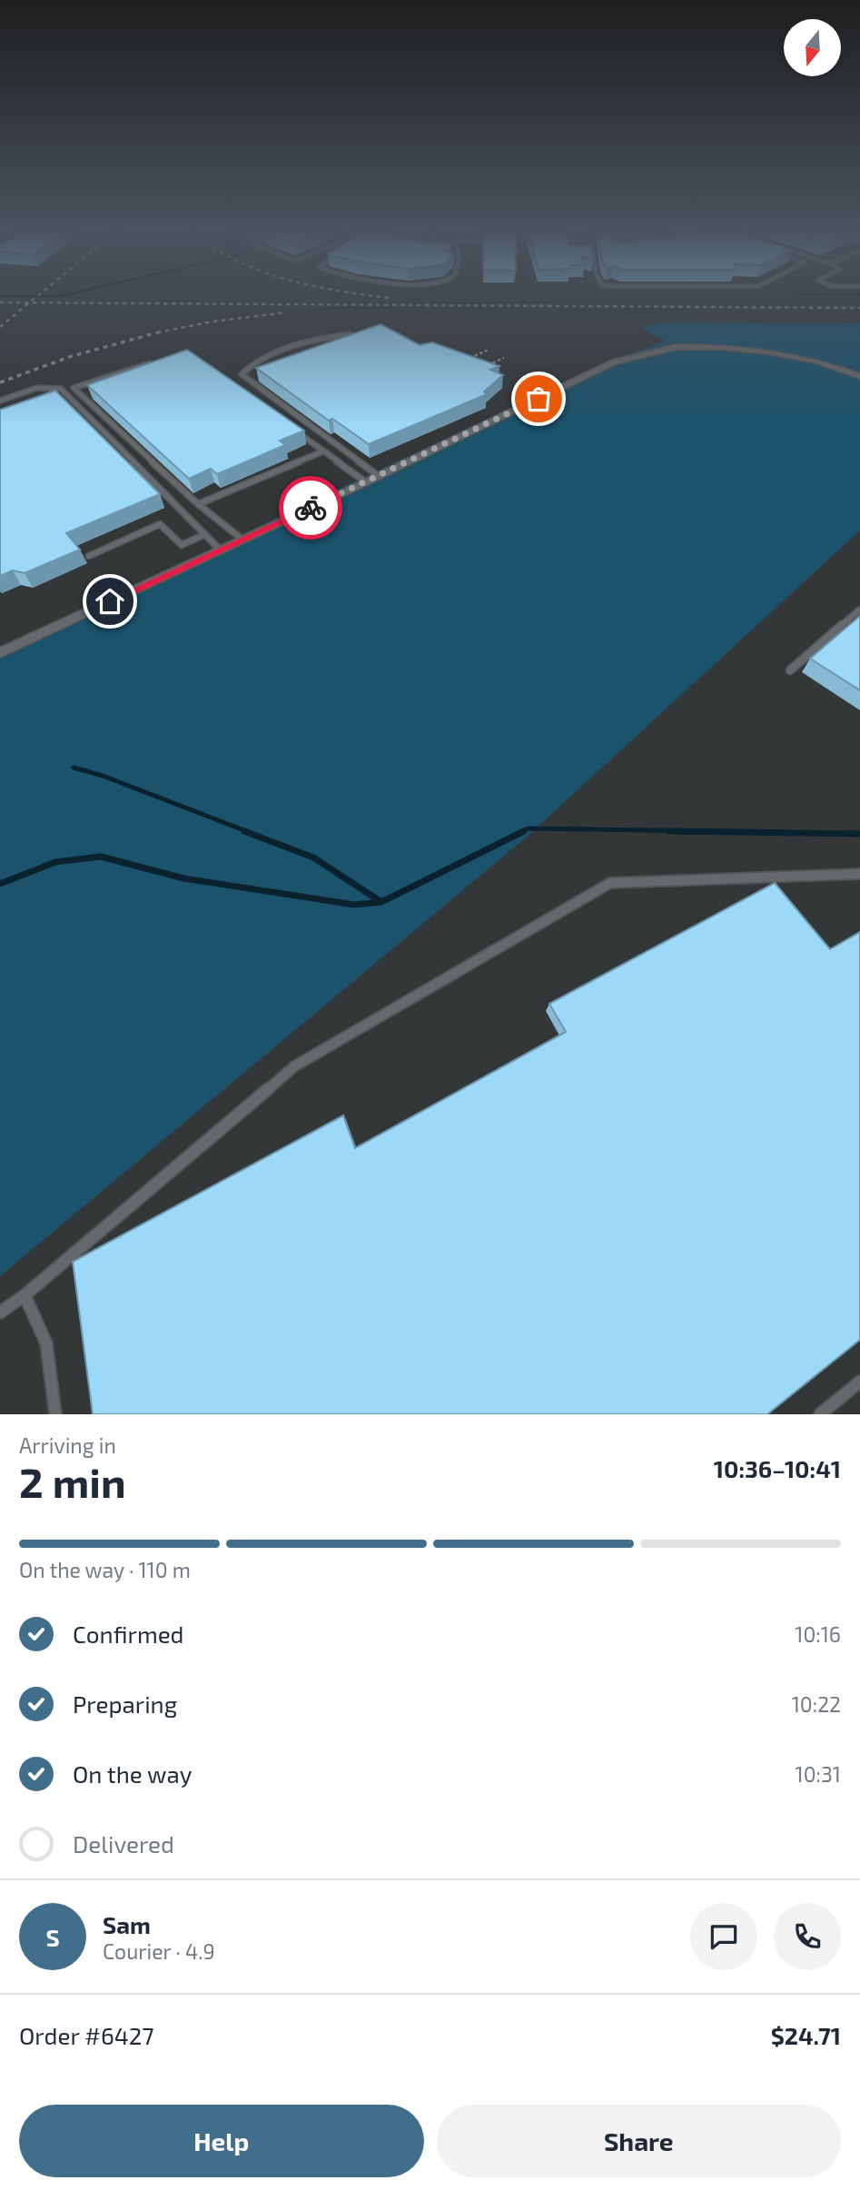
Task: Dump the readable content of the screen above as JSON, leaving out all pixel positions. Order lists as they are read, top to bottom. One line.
{"north":"bottom","page":{"heading":["2 min","Arriving in","10:36–10:41"],"panel":["Sam","Courier · 4.9","Order #6427","$24.71"],"bar":"On the way · 110 m","list":[["Confirmed","10:16"],["Preparing","10:22"],["On the way","10:31"],"Delivered"],"round":"S","buttons":["Help","Share"]}}
